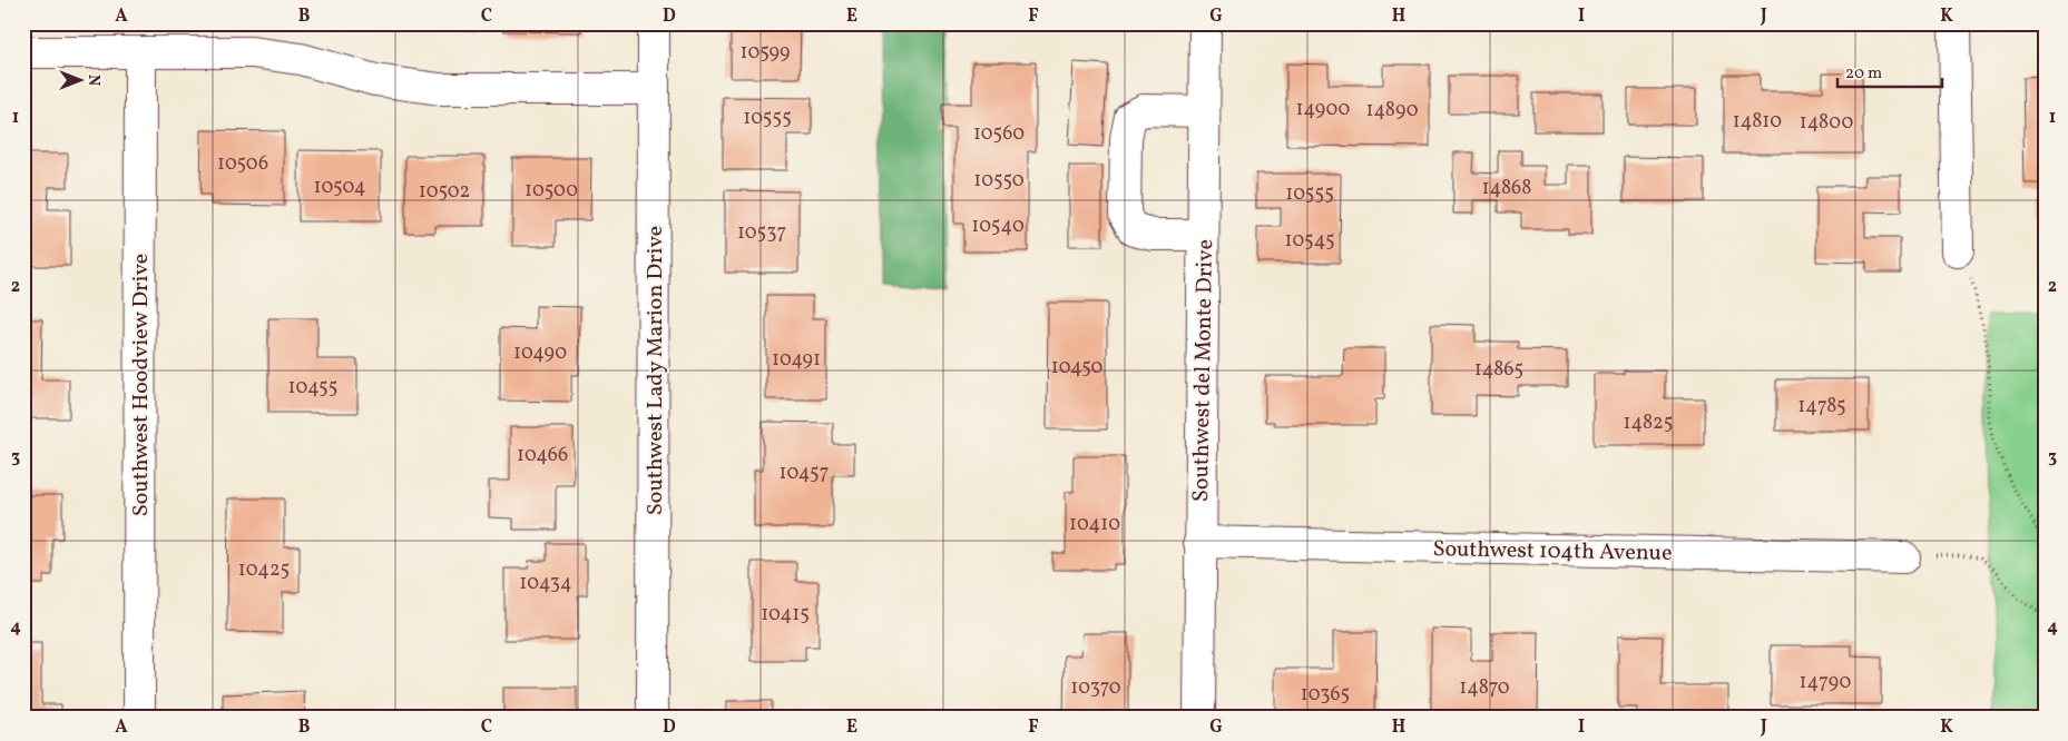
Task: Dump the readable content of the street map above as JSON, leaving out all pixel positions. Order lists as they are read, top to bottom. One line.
{"streets":{"street":["Southwest Lady Marion Drive","Southwest del Monte Drive","Southwest Hoodview Drive","Southwest 104th Avenue"]},"crossings":[["Southwest del Monte Drive","Southwest 104th Avenue"]],"house_numbers":["10599","14900","14890","10555","14810","14800","10560","10506","10550","10504","14868","10500","10502","10555","10540","10537","10545","10490","10491","10450","14865","10455","14785","14825","10466","10457","10410","10425","10434","10415","14790","10370","14870","10365"],"scale_bar":"20 m","north":"right","grid":{"columns":["A","B","C","D","E","F","G","H","I","J","K"],"rows":["1","2","3","4"]}}
